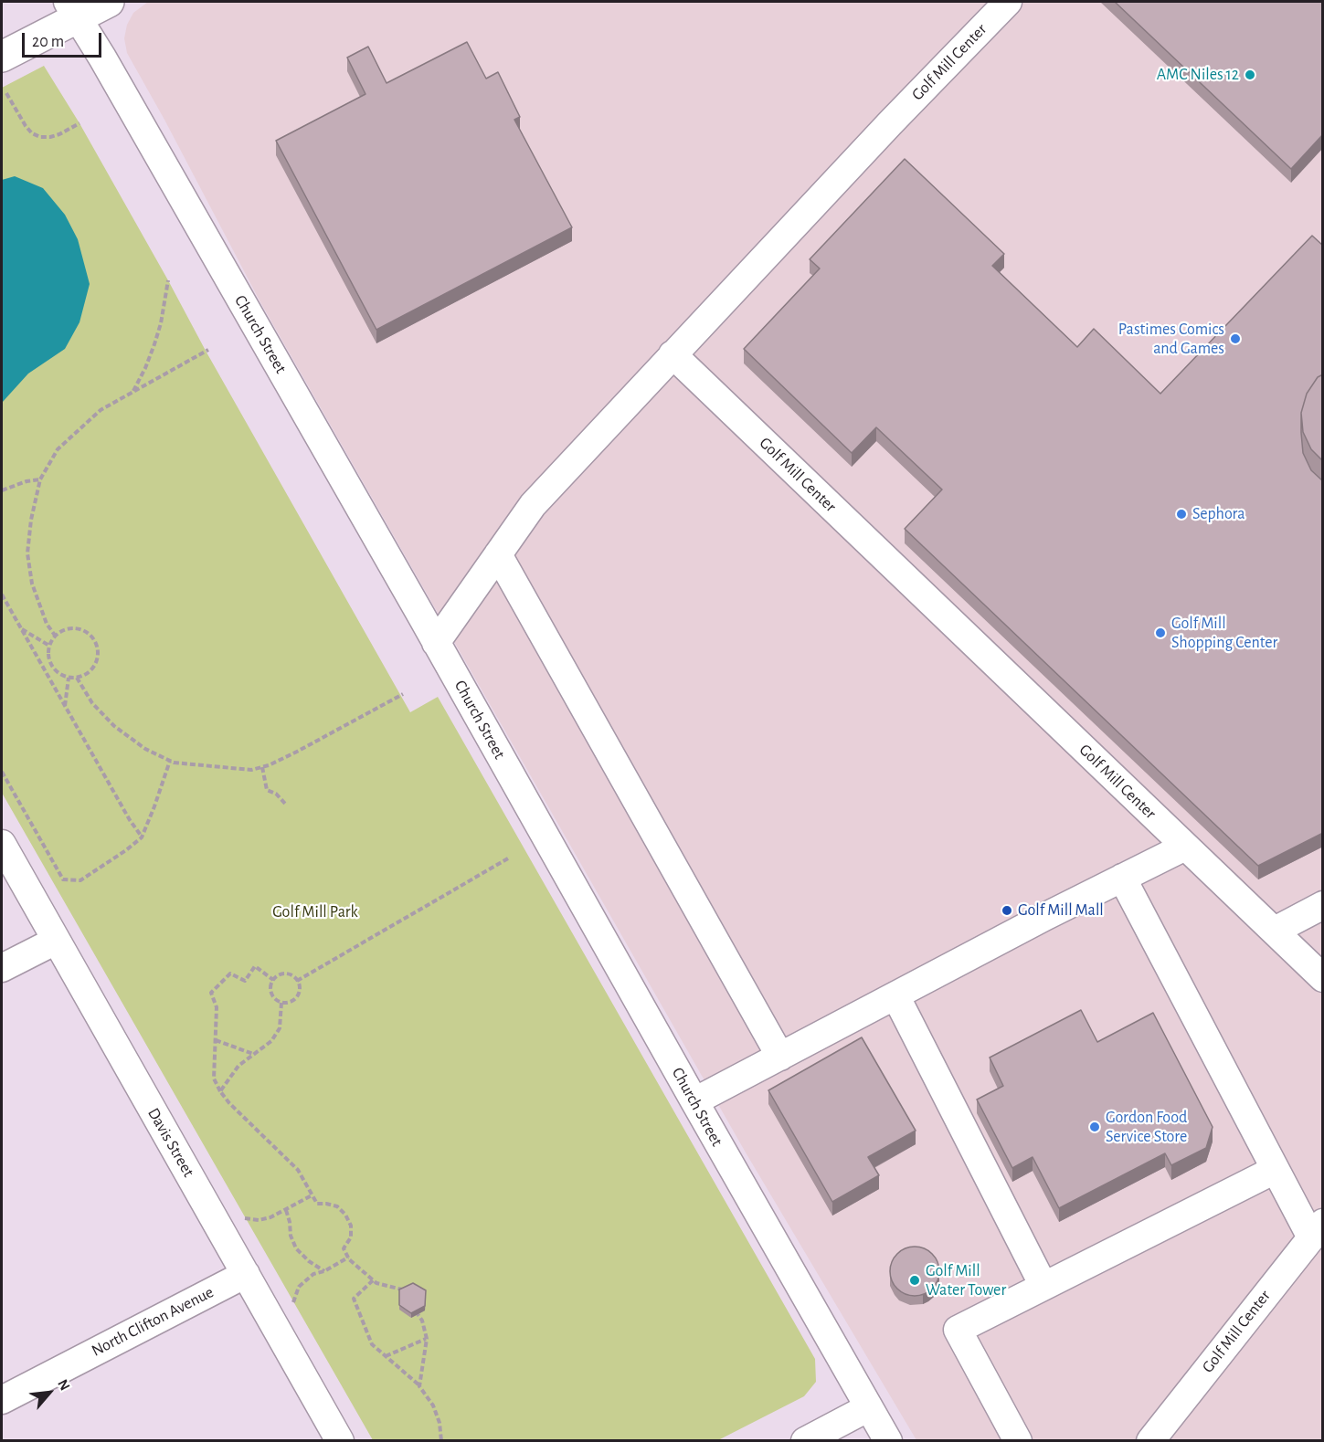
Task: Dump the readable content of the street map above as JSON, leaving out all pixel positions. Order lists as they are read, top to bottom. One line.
{"streets":{"street":["Golf Mill Center","Church Street","Davis Street","North Clifton Avenue"]},"crossings":[["Davis Street","North Clifton Avenue"]],"parks":["Golf Mill Park"],"places":["AMC Niles 12","Pastimes Comics and Games","Sephora","Golf Mill Shopping Center","Golf Mill Mall","Gordon Food Service Store","Golf Mill Water Tower"],"scale_bar":"20 m","north":"top right"}
